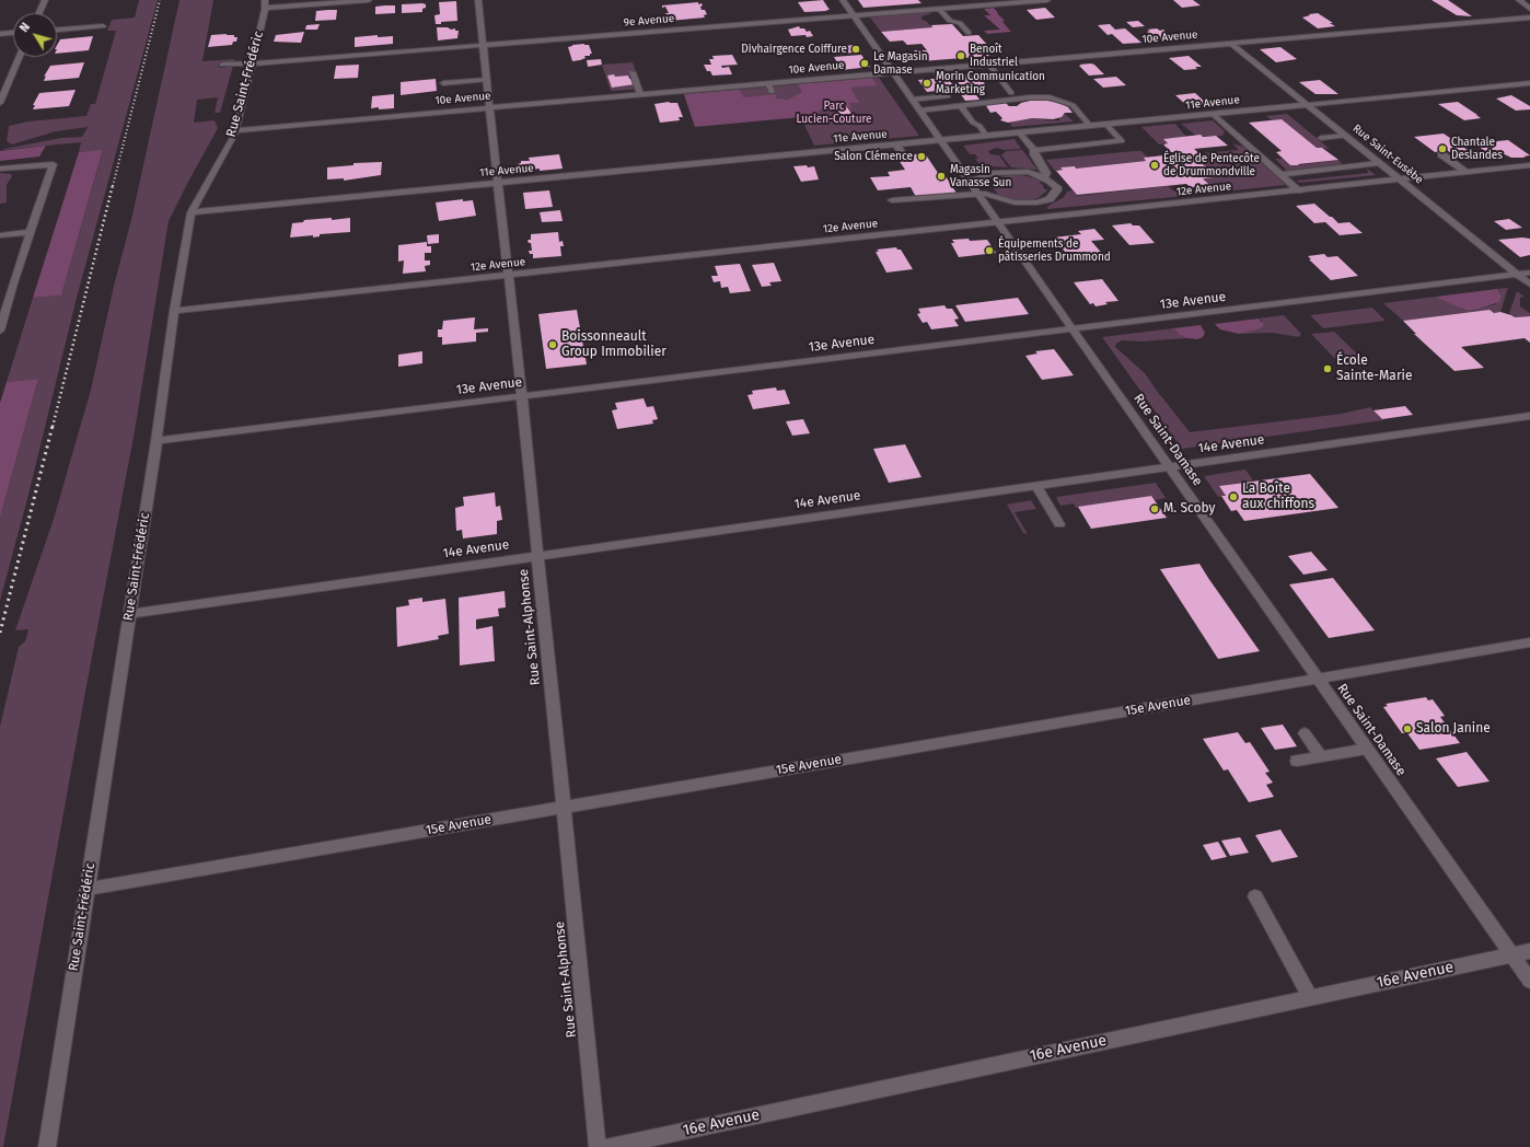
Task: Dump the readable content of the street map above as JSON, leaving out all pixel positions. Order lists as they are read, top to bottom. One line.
{"streets":{"street":["9e Avenue","10e Avenue","Rue Saint-Frédéric","11e Avenue","Rue Saint-Eusèbe","12e Avenue","13e Avenue","Rue Saint-Damase","14e Avenue","Rue Saint-Alphonse","15e Avenue","16e Avenue"]},"crossings":[["9e Avenue","Rue Saint-Frédéric"],["9e Avenue","Rue Saint-Damase"],["9e Avenue","Rue Saint-Alphonse"],["10e Avenue","Rue Saint-Frédéric"],["10e Avenue","Rue Saint-Eusèbe"],["10e Avenue","Rue Saint-Damase"],["10e Avenue","Rue Saint-Alphonse"],["Rue Saint-Frédéric","11e Avenue"],["Rue Saint-Frédéric","12e Avenue"],["Rue Saint-Frédéric","13e Avenue"],["Rue Saint-Frédéric","14e Avenue"],["Rue Saint-Frédéric","15e Avenue"],["11e Avenue","Rue Saint-Eusèbe"],["11e Avenue","Rue Saint-Damase"],["11e Avenue","Rue Saint-Alphonse"],["Rue Saint-Eusèbe","12e Avenue"],["Rue Saint-Eusèbe","13e Avenue"],["12e Avenue","Rue Saint-Damase"],["12e Avenue","Rue Saint-Alphonse"],["13e Avenue","Rue Saint-Damase"],["13e Avenue","Rue Saint-Alphonse"],["Rue Saint-Damase","14e Avenue"],["Rue Saint-Damase","15e Avenue"],["Rue Saint-Damase","16e Avenue"],["14e Avenue","Rue Saint-Alphonse"],["Rue Saint-Alphonse","15e Avenue"]],"parks":["Parc Lucien-Couture"],"places":["Divhairgence Coiffure","Benoît Industriel","Le Magasin Damase","Morin Communication Marketing","Chantale Deslandes","Salon Clémence","Église de Pentecôte de Drummondville","Magasin Vanasse Sun","Équipements de pâtisseries Drummond","Boissonneault Group Immobilier","École Sainte-Marie","La Boîte aux chiffons","M. Scoby","Salon Janine"],"north":"top left"}
